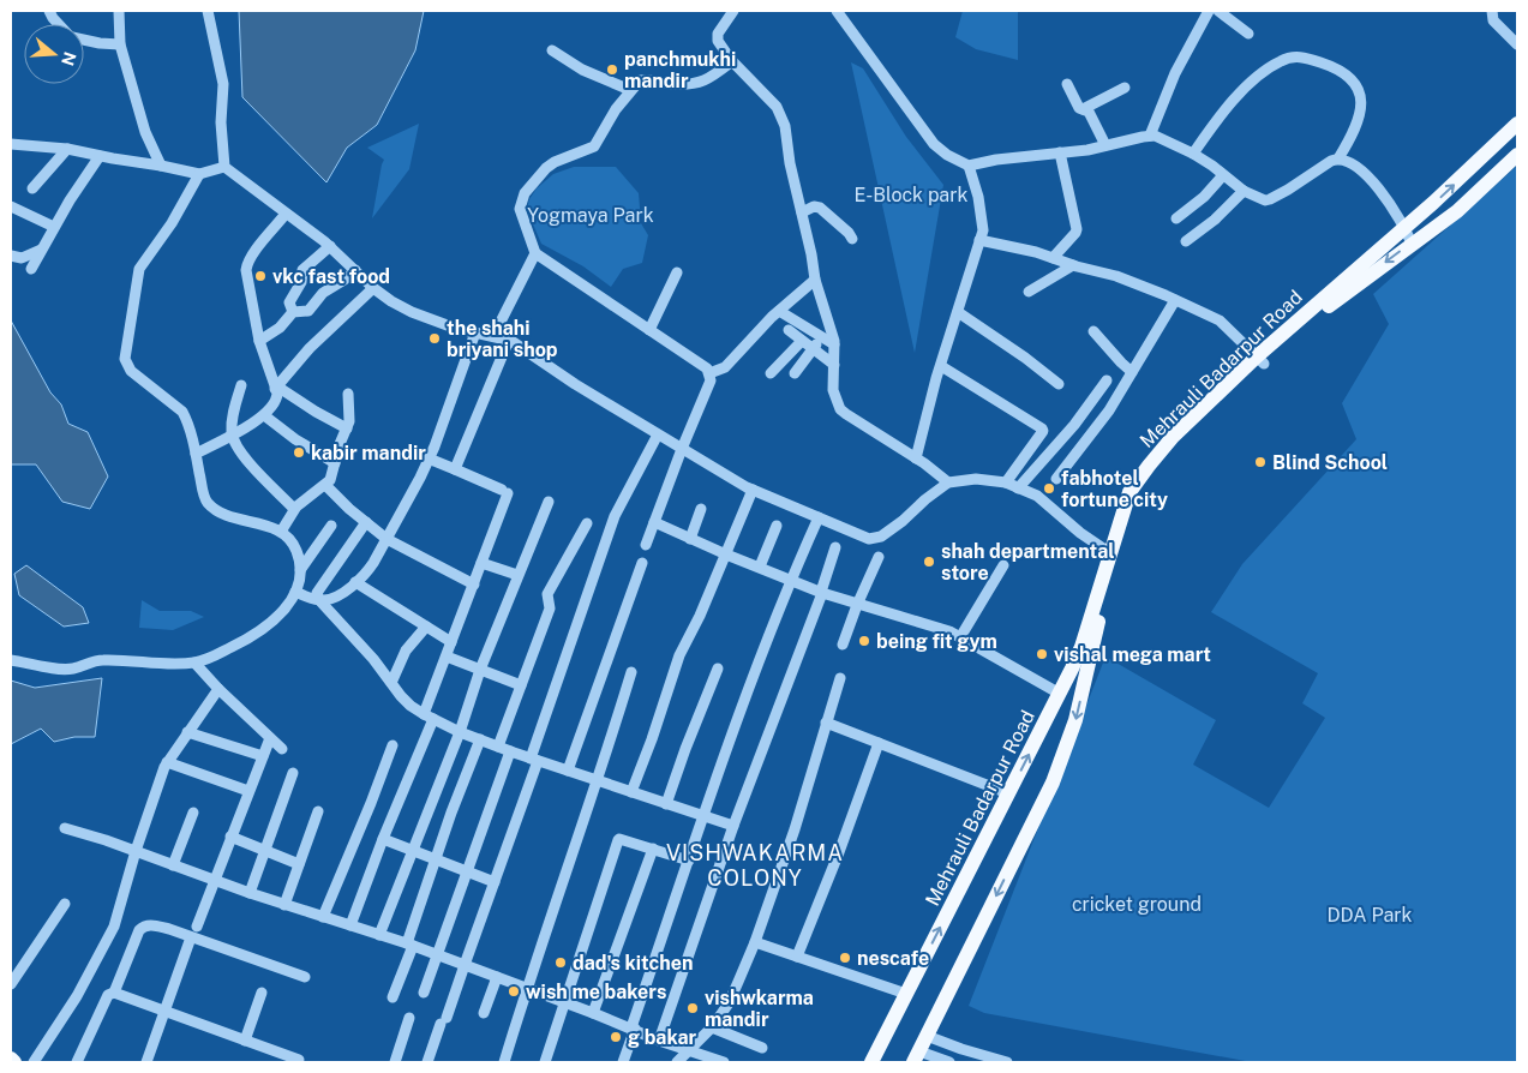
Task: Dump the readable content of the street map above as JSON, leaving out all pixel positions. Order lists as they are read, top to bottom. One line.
{"streets":{"main road":["Mehrauli Badarpur Road"]},"districts":["VISHWAKARMA COLONY"],"parks":["E-Block park","Yogmaya Park","cricket ground","DDA Park"],"places":["panchmukhi mandir","vkc fast food","the shahi briyani shop","kabir mandir","Blind School","fabhotel fortune city","shah departmental store","being fit gym","vishal mega mart","nescafe","dad's kitchen","wish me bakers","vishwkarma mandir","g bakar"],"north":"right"}
